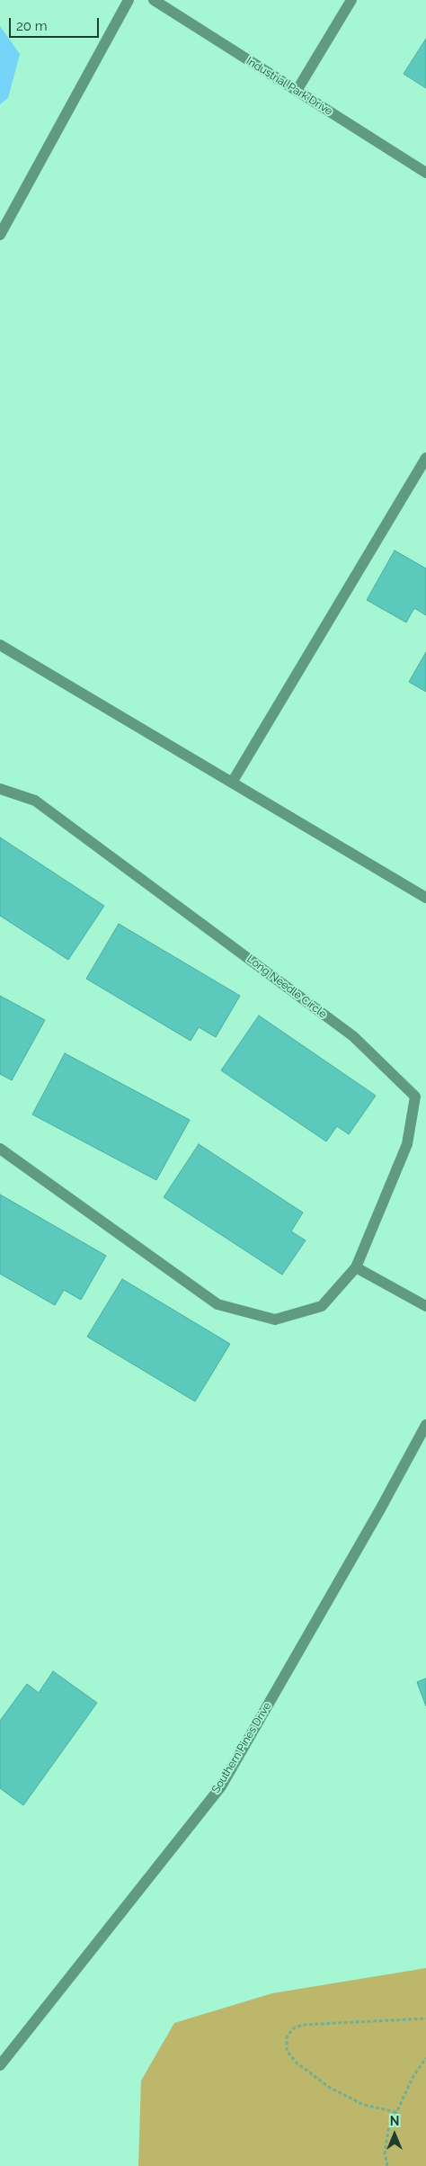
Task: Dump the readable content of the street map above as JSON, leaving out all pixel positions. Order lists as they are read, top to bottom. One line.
{"streets":{"street":["Industrial Park Drive","Long Needle Circle","Southern Pines Drive"]},"scale_bar":"20 m","north":"top"}
